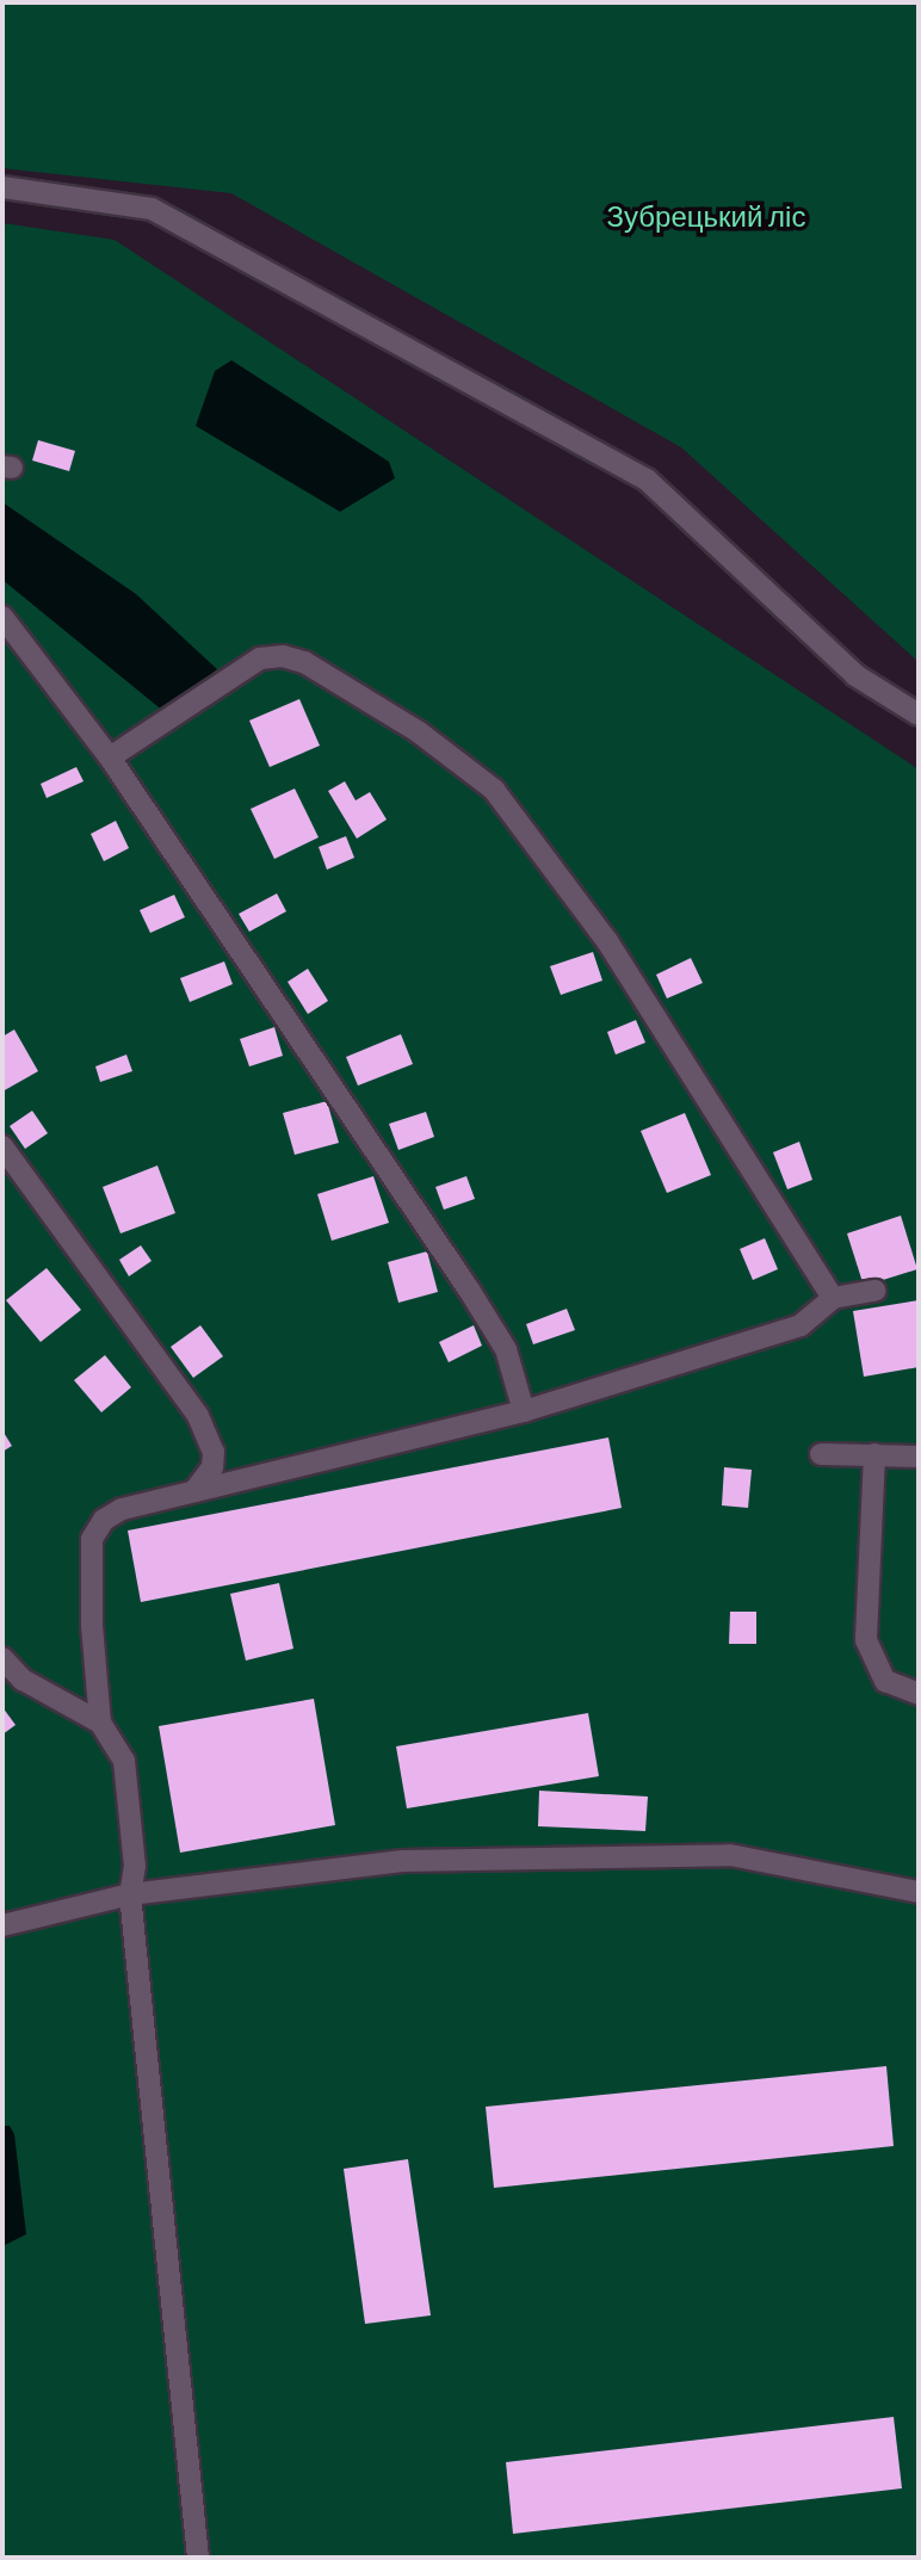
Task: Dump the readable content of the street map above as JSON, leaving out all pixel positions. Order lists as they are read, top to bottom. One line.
{"parks":["Зубрецький ліс"]}
